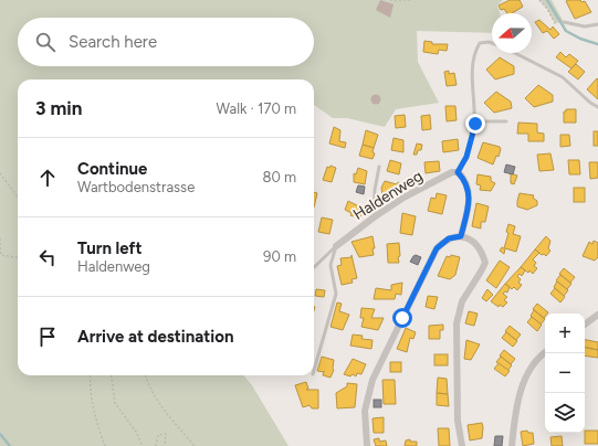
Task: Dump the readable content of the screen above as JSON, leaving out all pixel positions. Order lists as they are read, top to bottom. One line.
{"streets":{"street":["Haldenweg"]},"north":"left","page":{"search":"Search here","heading":["3 min","Walk · 170 m"],"list":[["Continue","Wartbodenstrasse","80 m"],["Turn left","Haldenweg","90 m"],"Arrive at destination"],"map_buttons":["+","−"]}}
